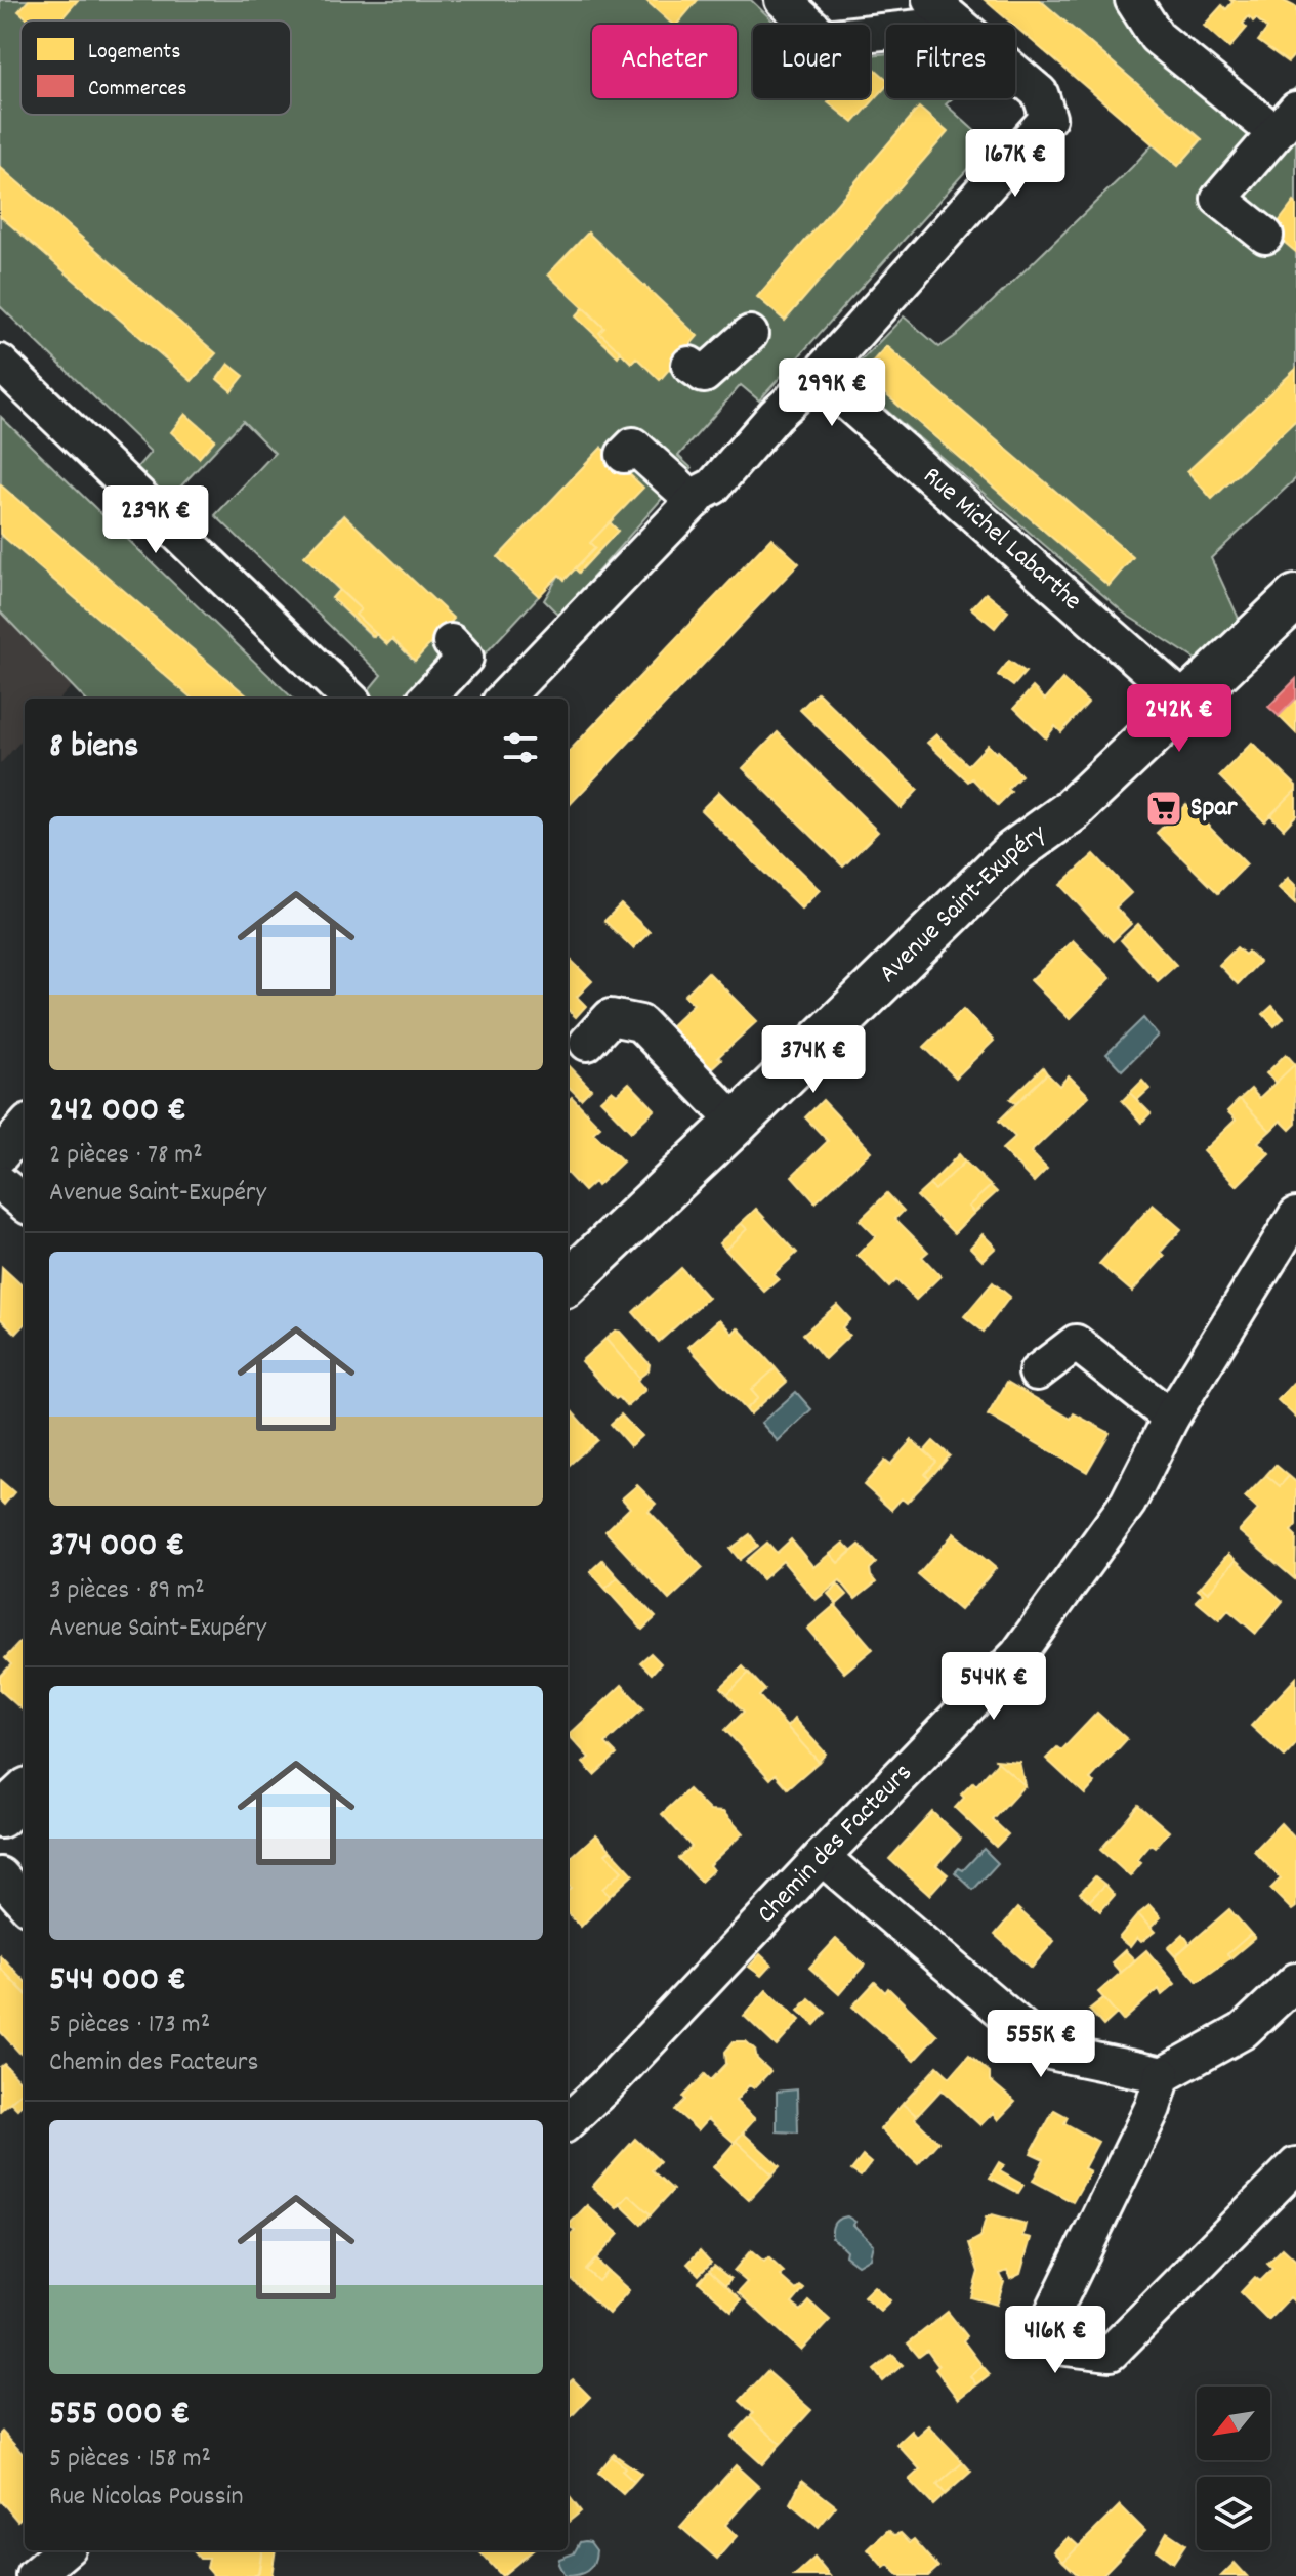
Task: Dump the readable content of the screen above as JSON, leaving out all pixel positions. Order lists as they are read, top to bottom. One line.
{"streets":{"main road":["Avenue Saint-Exupéry"],"street":["Rue Michel Labarthe","Chemin des Facteurs"]},"crossings":[["Rue Michel Labarthe","Avenue Saint-Exupéry"]],"places":{"supermarket":["Spar"]},"legend":["Logements","Commerces"],"north":"bottom left","page":{"chip":["Acheter","Louer","Filtres"],"price":["167K €","299K €","239K €","242K €","374K €","544K €","555K €","416K €"],"heading":"8 biens","list":[{"name":"242 000 €","note":"2 pièces · 78 m² · Avenue Saint-Exupéry"},{"name":"374 000 €","note":"3 pièces · 89 m² · Avenue Saint-Exupéry"},{"name":"544 000 €","note":"5 pièces · 173 m² · Chemin des Facteurs"},{"name":"555 000 €","note":"5 pièces · 158 m² · Rue Nicolas Poussin"}]}}
